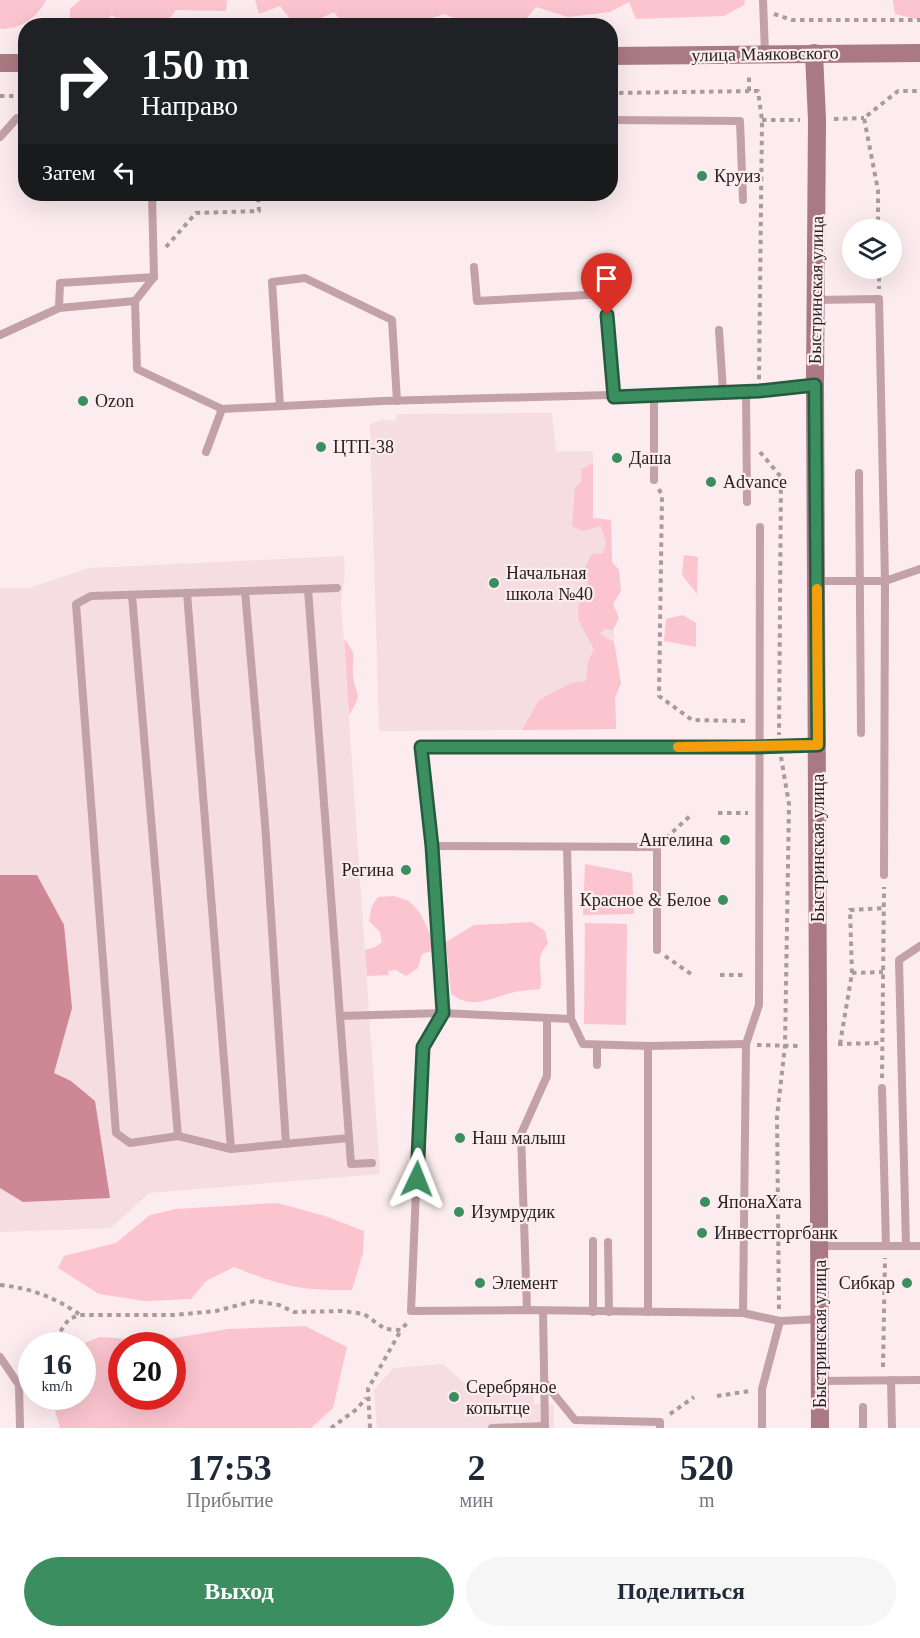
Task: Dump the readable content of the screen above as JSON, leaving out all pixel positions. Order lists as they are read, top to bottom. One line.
{"streets":{"main road":["улица Маяковского","Быстринская улица"]},"crossings":[["улица Маяковского","Быстринская улица"]],"places":["Круиз","Ozon","ЦТП-38","Даша","Advance","Начальная школа №40","Ангелина","Регина","Красное & Белое","Наш малыш","ЯпонаХата","Изумрудик","Инвестторгбанк","Элемент","Сибкар","Серебряное копытце"],"page":{"turn":["150 m","Направо"],"then":"Затем","speed":"16 km/h","limit":"20","eta":["17:53","Прибытие","2","мин","520","m"],"buttons":["Выход","Поделиться"]}}
